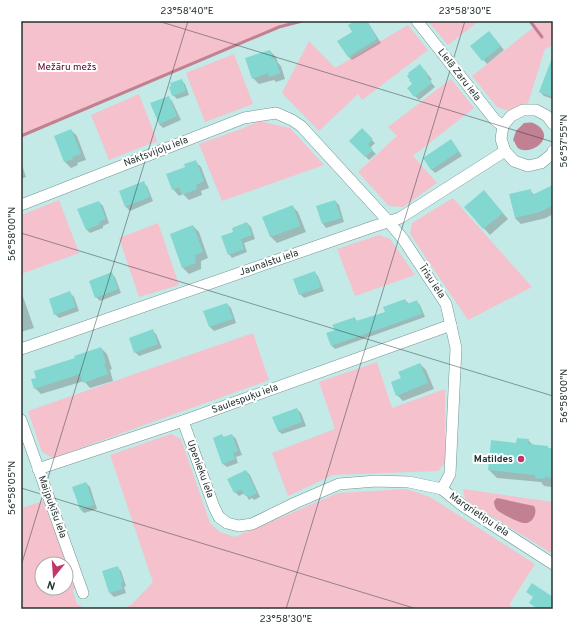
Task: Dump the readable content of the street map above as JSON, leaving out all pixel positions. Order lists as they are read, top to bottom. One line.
{"streets":{"street":["Lielā Zaru iela","Naktsvijoļu iela","Jaunalstu iela","Īrisu iela","Saulespuķu iela","Upenieku iela","Maijpuķīšu iela","Margrietiņu iela"]},"crossings":[["Naktsvijoļu iela","Īrisu iela"],["Jaunalstu iela","Īrisu iela"],["Īrisu iela","Saulespuķu iela"],["Īrisu iela","Margrietiņu iela"],["Saulespuķu iela","Upenieku iela"],["Saulespuķu iela","Maijpuķīšu iela"],["Upenieku iela","Margrietiņu iela"]],"parks":["Mežāru mežs"],"places":["Matildes"],"north":"bottom","coordinates":["23°58'40\"E","23°58'30\"E","56°57'55\"N","56°58'00\"N","56°58'05\"N"]}
